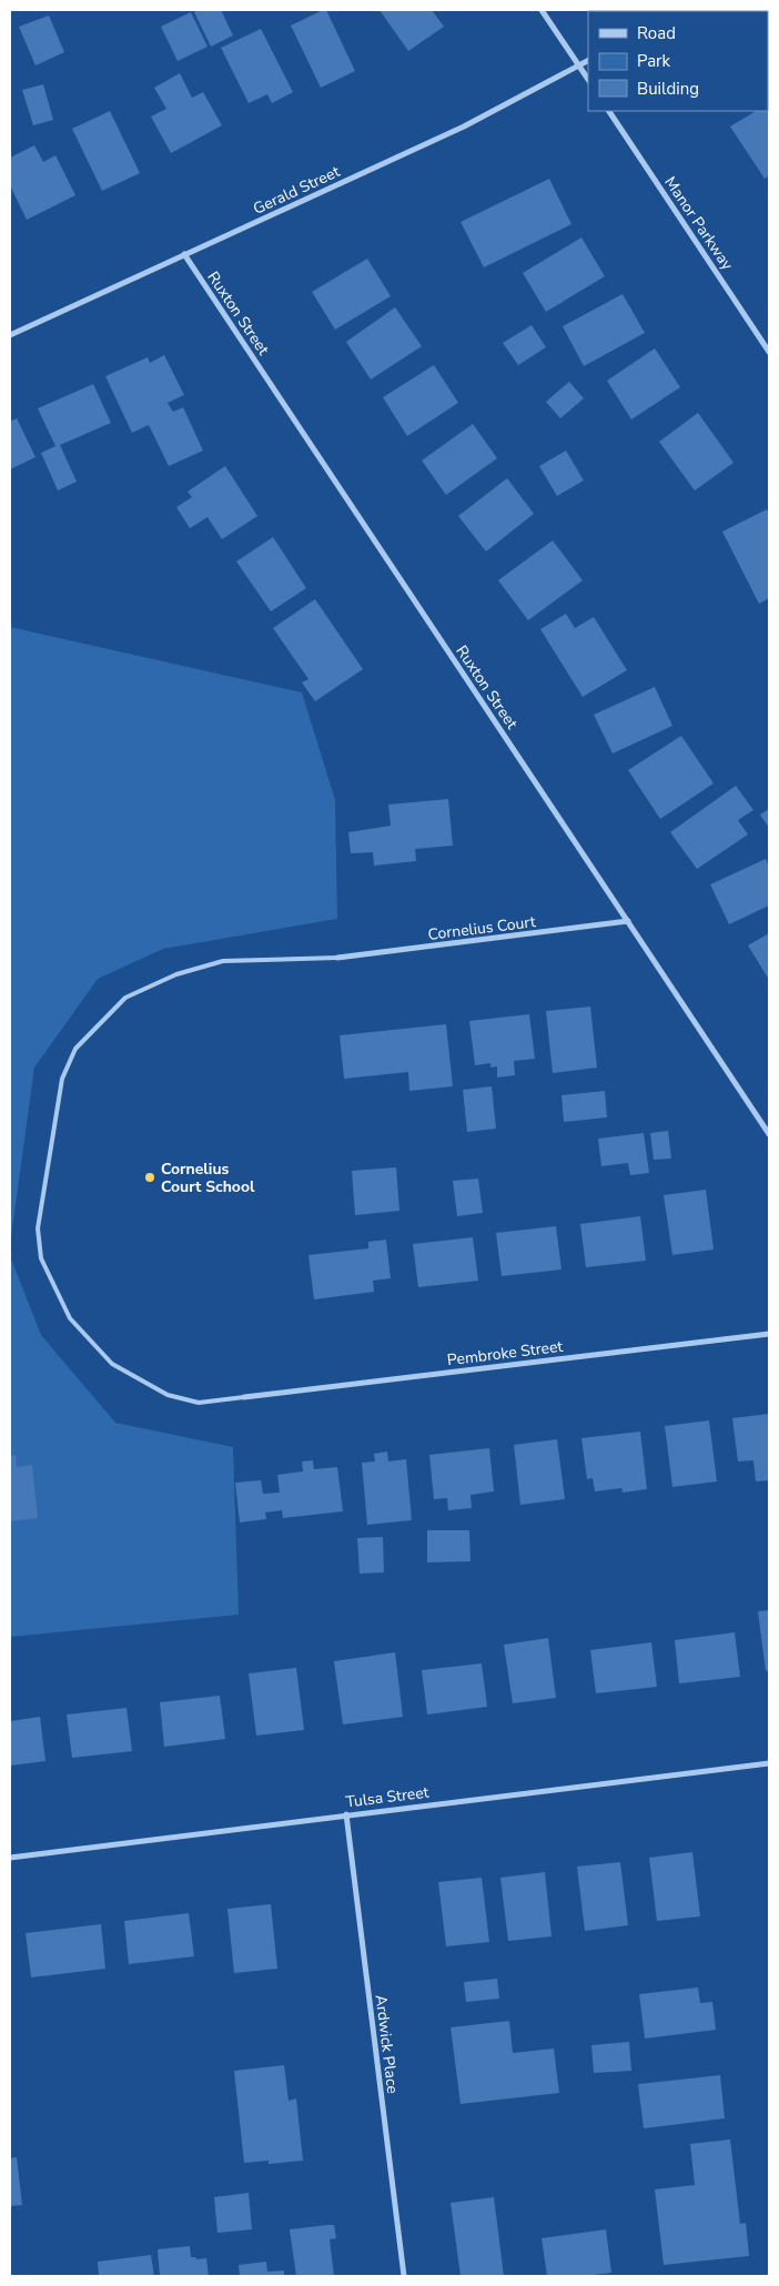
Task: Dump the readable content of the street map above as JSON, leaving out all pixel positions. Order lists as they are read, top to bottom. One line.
{"streets":{"street":["Gerald Street","Manor Parkway","Ruxton Street","Cornelius Court","Pembroke Street","Tulsa Street","Ardwick Place"]},"crossings":[["Gerald Street","Ruxton Street"],["Ruxton Street","Cornelius Court"],["Tulsa Street","Ardwick Place"]],"places":["Cornelius Court School"],"legend":["Road","Park","Building"]}
